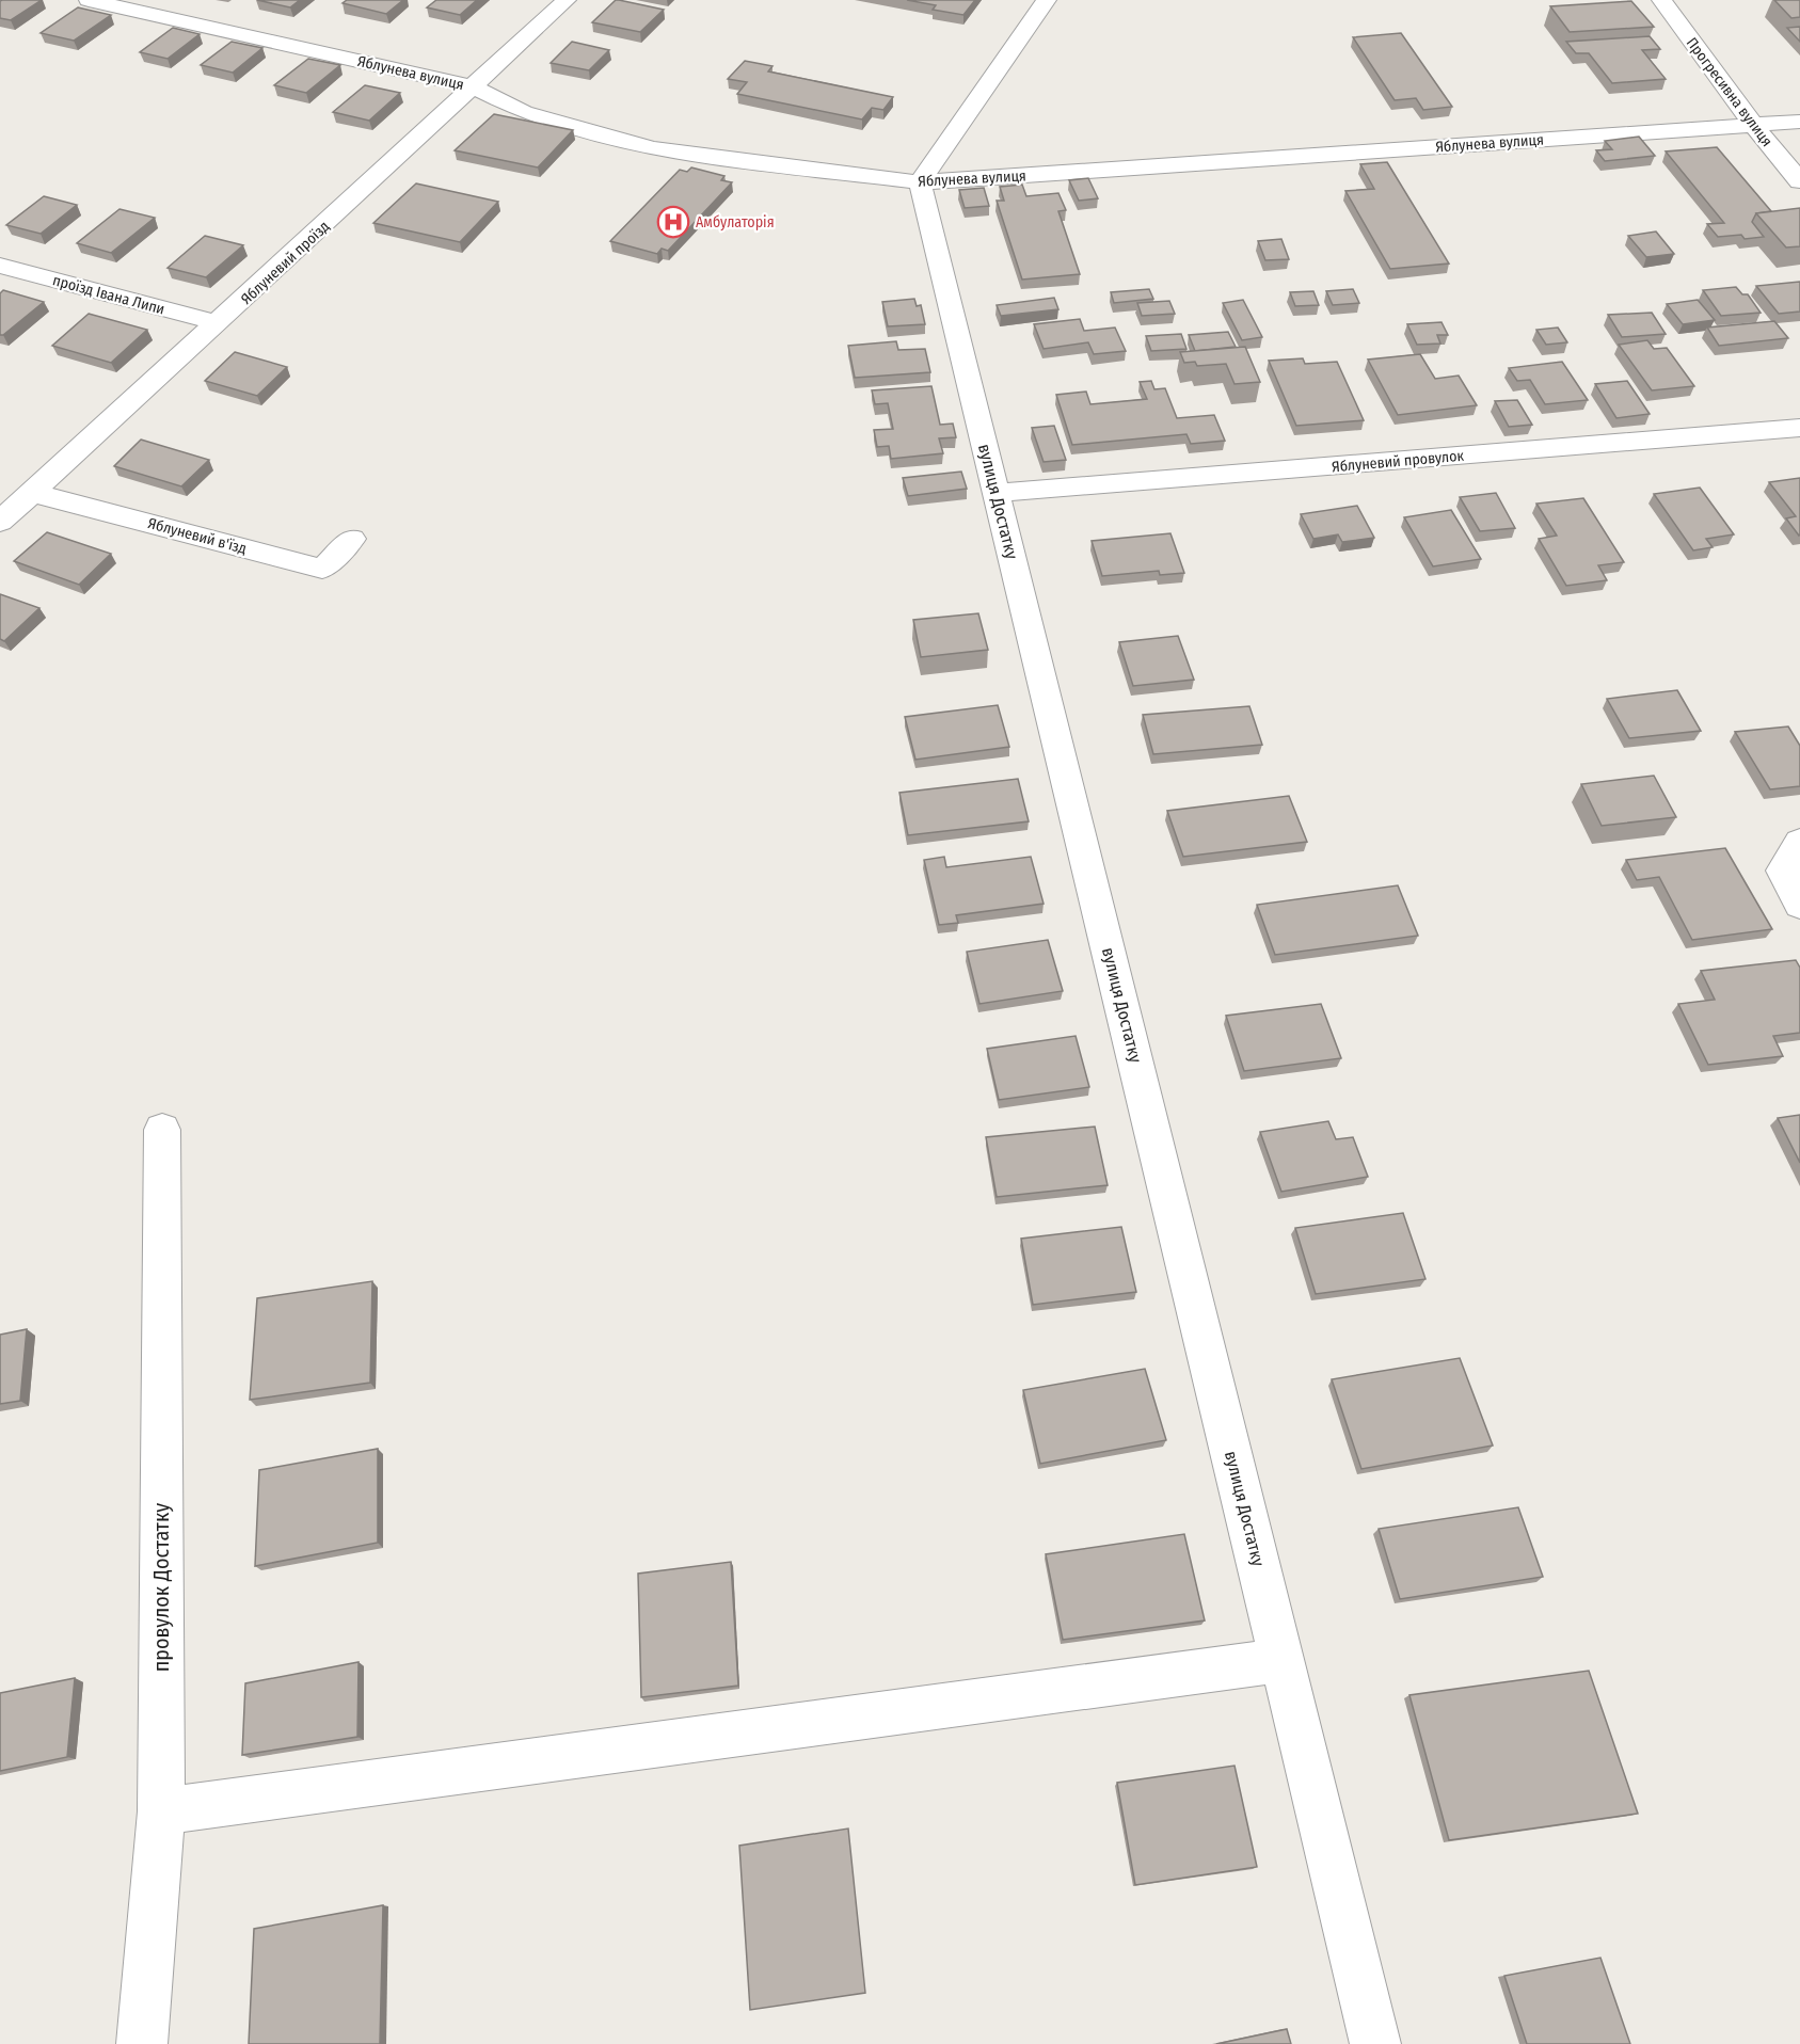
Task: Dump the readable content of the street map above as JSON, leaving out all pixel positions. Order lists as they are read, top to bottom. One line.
{"streets":{"street":["Яблунева вулиця","Прогресивна вулиця","Яблуневий проїзд","проїзд Івана Липи","Яблуневий провулок","вулиця Достатку","Яблуневий в'їзд","провулок Достатку"]},"crossings":[["Яблунева вулиця","Прогресивна вулиця"],["Яблунева вулиця","Яблуневий проїзд"],["Яблунева вулиця","вулиця Достатку"],["Яблуневий проїзд","проїзд Івана Липи"],["Яблуневий проїзд","Яблуневий в'їзд"],["Яблуневий провулок","вулиця Достатку"]],"places":{"hospital":["Амбулаторія"]}}
